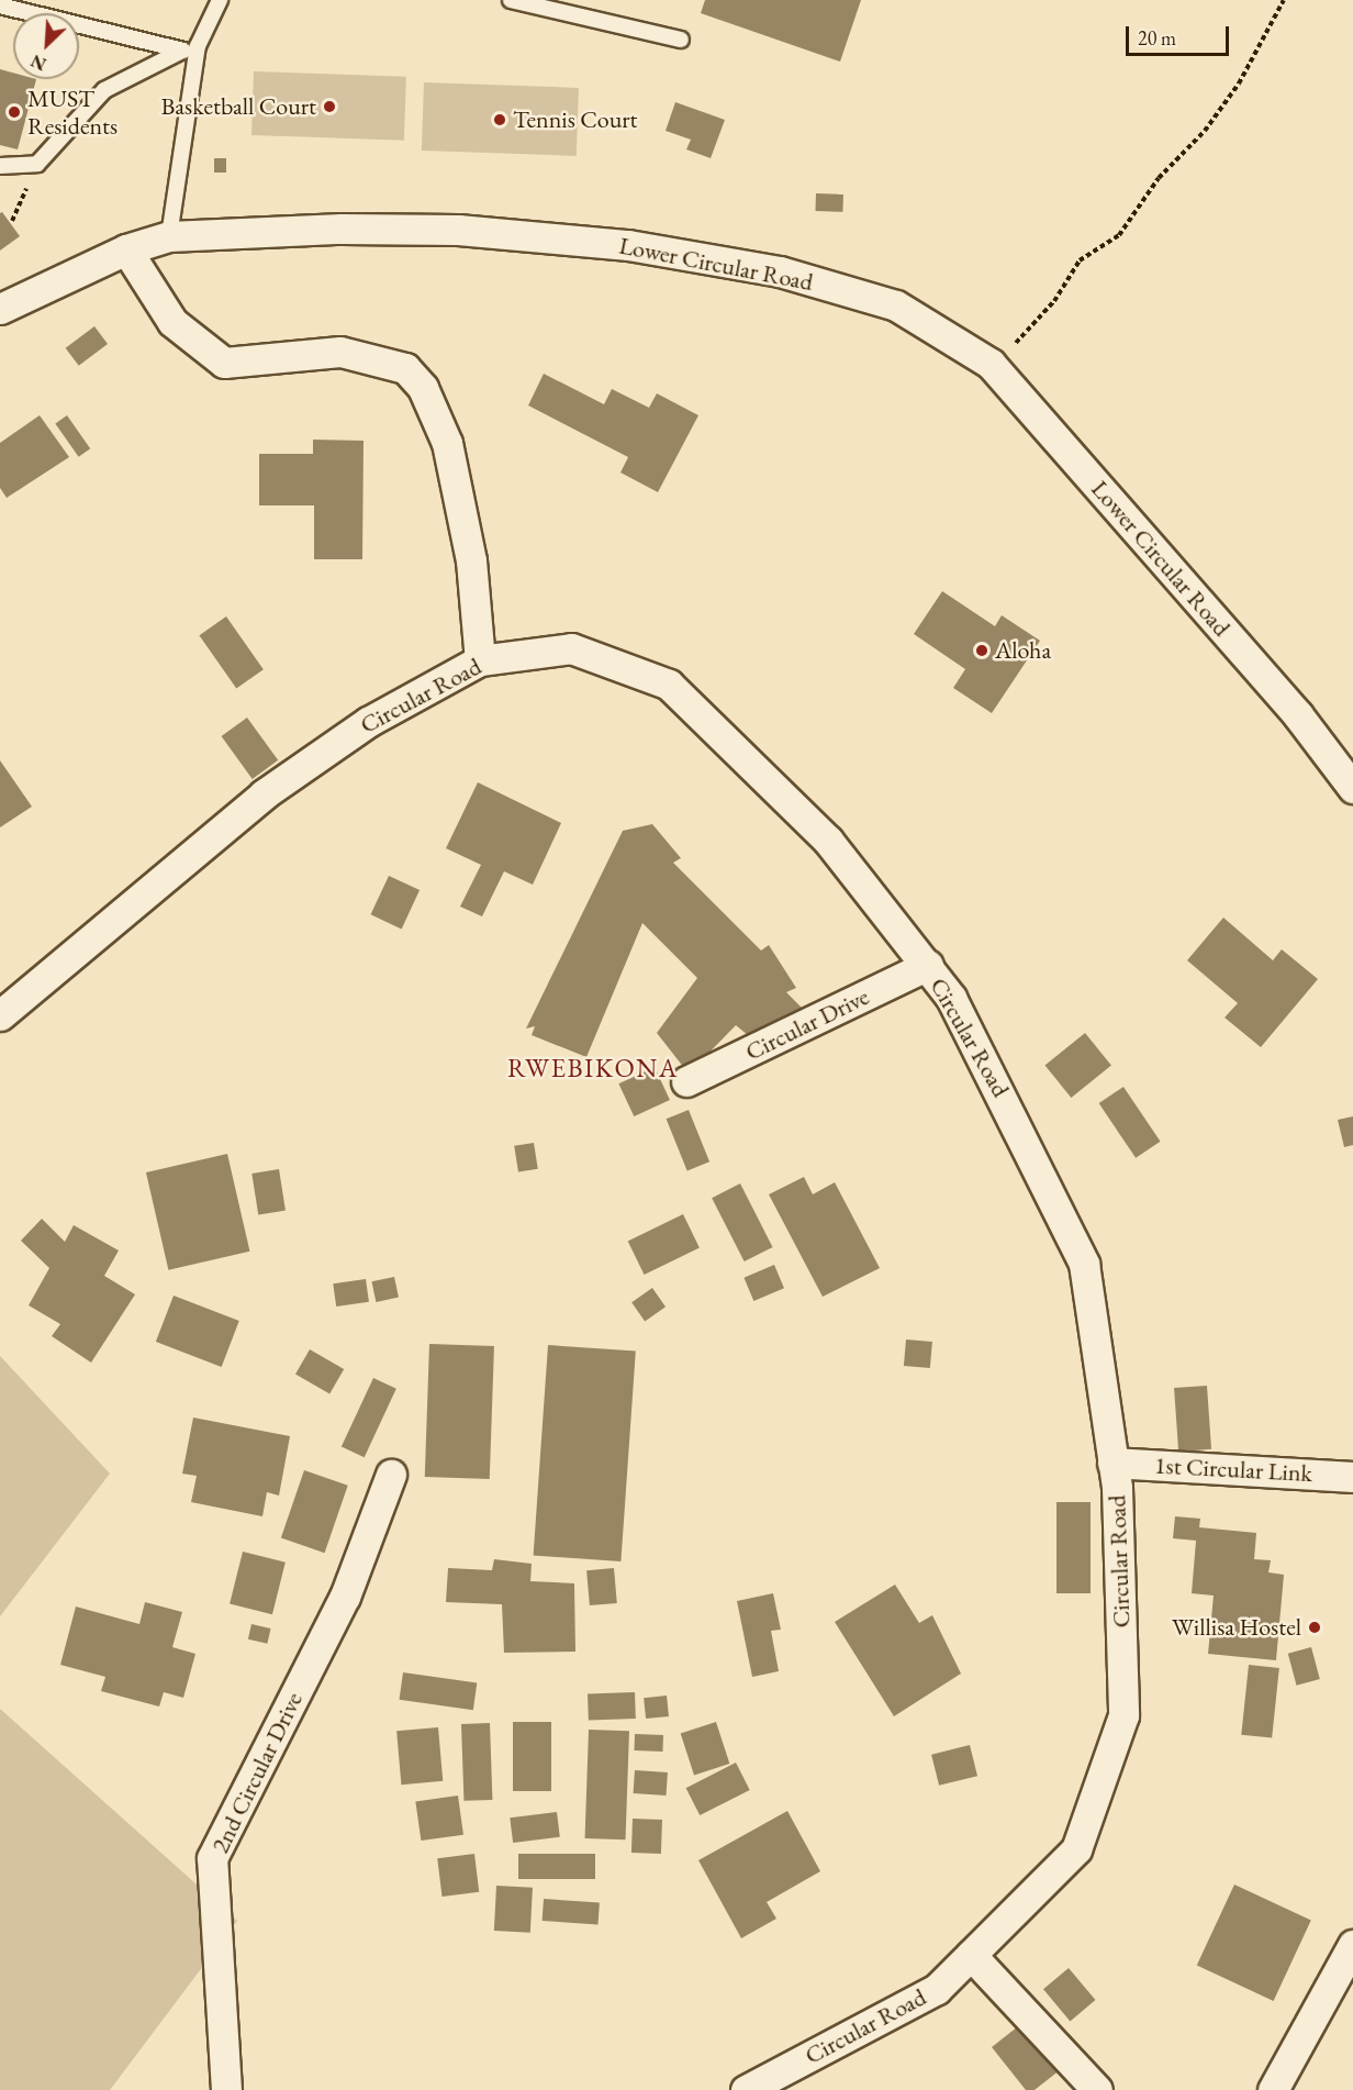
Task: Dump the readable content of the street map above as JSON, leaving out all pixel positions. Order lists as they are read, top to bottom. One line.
{"streets":{"street":["Lower Circular Road","Circular Road","Circular Drive","1st Circular Link","2nd Circular Drive"]},"crossings":[["Circular Road","Circular Drive"],["Circular Road","1st Circular Link"]],"districts":["RWEBIKONA"],"places":["Basketball Court","MUST Residents","Tennis Court","Aloha","Willisa Hostel"],"scale_bar":"20 m","north":"bottom left"}
